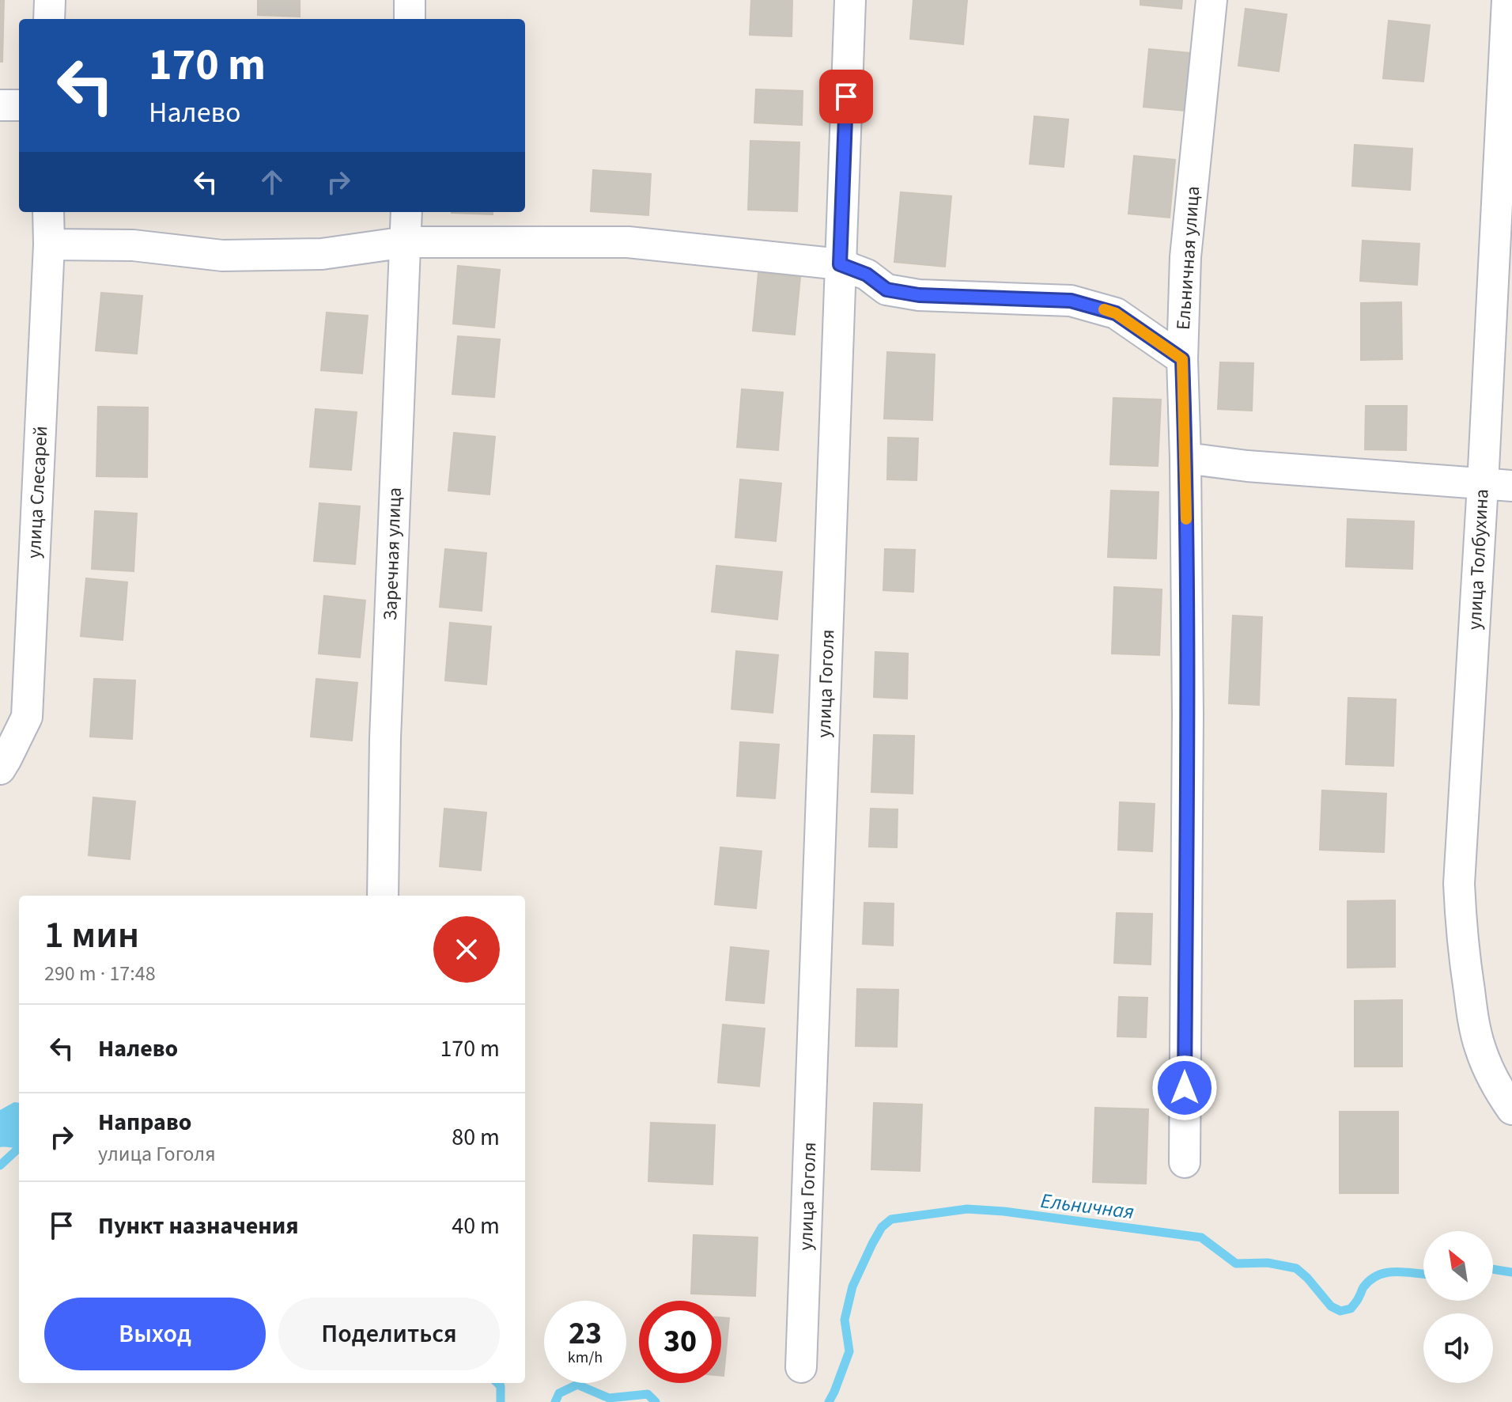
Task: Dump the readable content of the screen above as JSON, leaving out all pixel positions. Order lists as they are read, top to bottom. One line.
{"streets":{"street":["Ельничная улица","улица Слесарей","Заречная улица","улица Толбухина","улица Гоголя"]},"water":["Ельничная"],"north":"top left","page":{"turn":["170 m","Налево"],"heading":["1 мин","290 m · 17:48"],"list":[{"name":"Налево","value":"170 m"},{"name":"Направо","note":"улица Гоголя","value":"80 m"},{"name":"Пункт назначения","value":"40 m"}],"buttons":["Выход","Поделиться"],"speed":"23 km/h","limit":"30"}}
